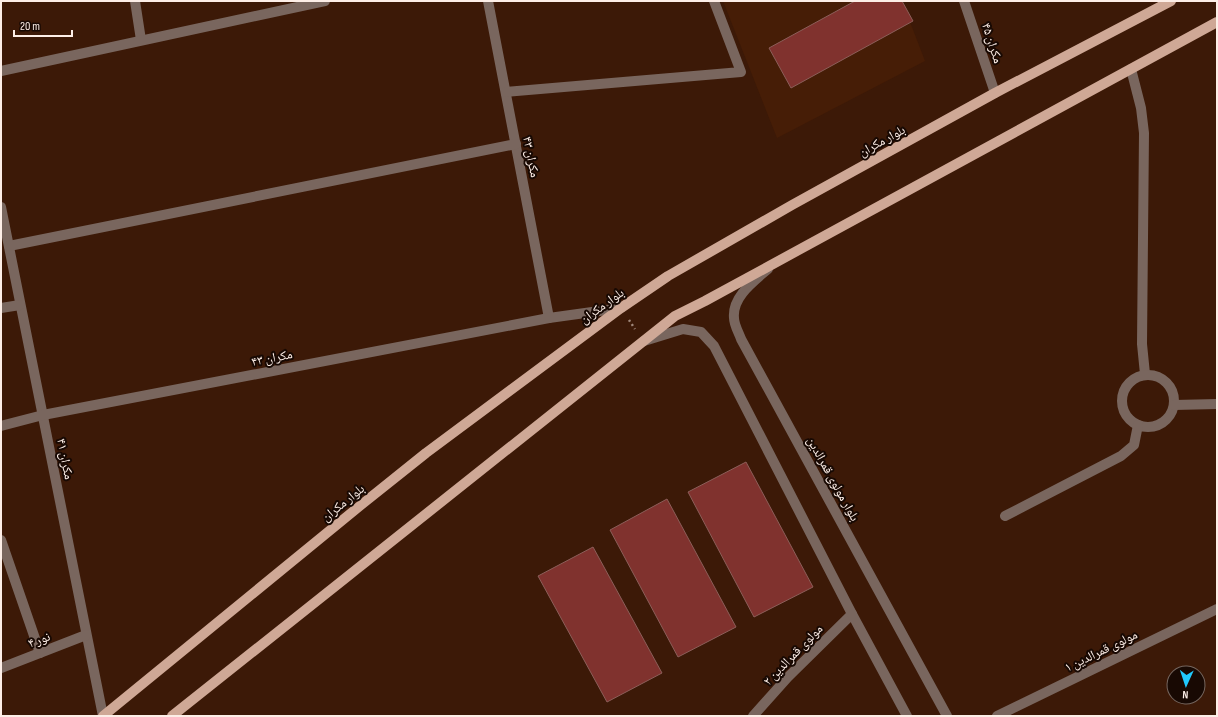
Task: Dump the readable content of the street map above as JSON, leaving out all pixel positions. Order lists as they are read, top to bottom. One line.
{"streets":{"main road":["بلوار مکران"],"street":["مکران ۴۵","مکران ۴۳","مکران ۴۱","بلوار مولوی قمرالدین","نور ۴","مولوی قمرالدین ۱","مولوی قمرالدین ۲"]},"crossings":[["مکران ۴۵","بلوار مکران"],["بلوار مکران","مکران ۴۳"],["بلوار مکران","مکران ۴۱"],["مکران ۴۳","مکران ۴۱"],["مکران ۴۱","نور ۴"]],"scale_bar":"20 m","north":"bottom"}
